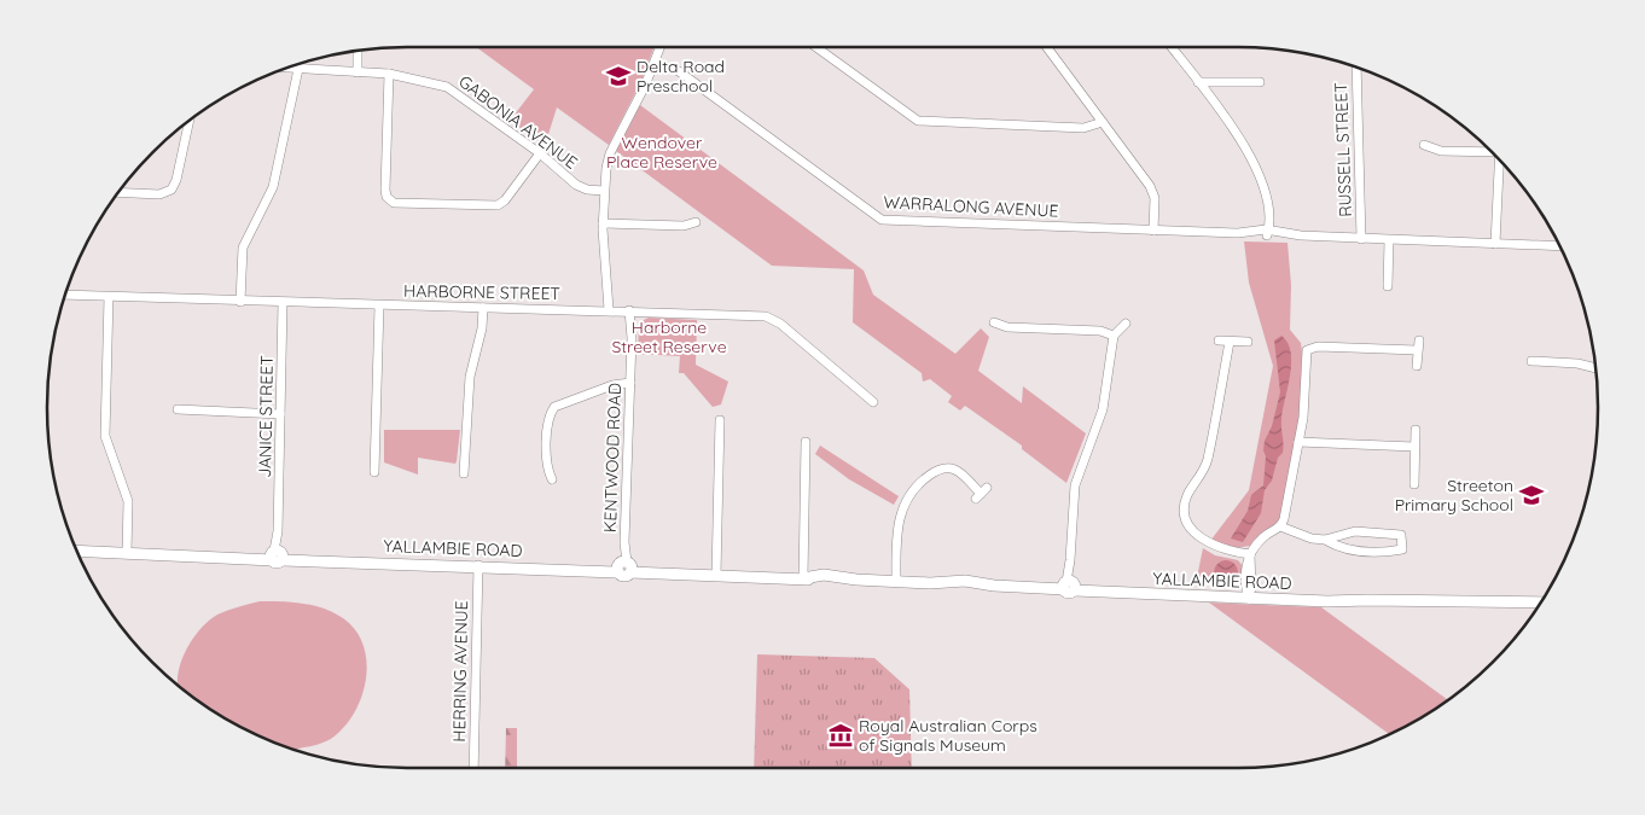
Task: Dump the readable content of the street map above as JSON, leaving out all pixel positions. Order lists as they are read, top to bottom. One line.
{"streets":{"street":["GABONIA AVENUE","RUSSELL STREET","WARRALONG AVENUE","HARBORNE STREET","JANICE STREET","KENTWOOD ROAD","YALLAMBIE ROAD","HERRING AVENUE"]},"crossings":[["RUSSELL STREET","WARRALONG AVENUE"],["HARBORNE STREET","JANICE STREET"],["HARBORNE STREET","KENTWOOD ROAD"],["JANICE STREET","YALLAMBIE ROAD"],["KENTWOOD ROAD","YALLAMBIE ROAD"],["YALLAMBIE ROAD","HERRING AVENUE"]],"parks":["Wendover Place Reserve","Harborne Street Reserve"],"places":{"school or university":["Delta Road Preschool","Streeton Primary School"],"museum":["Royal Australian Corps of Signals Museum"]}}
